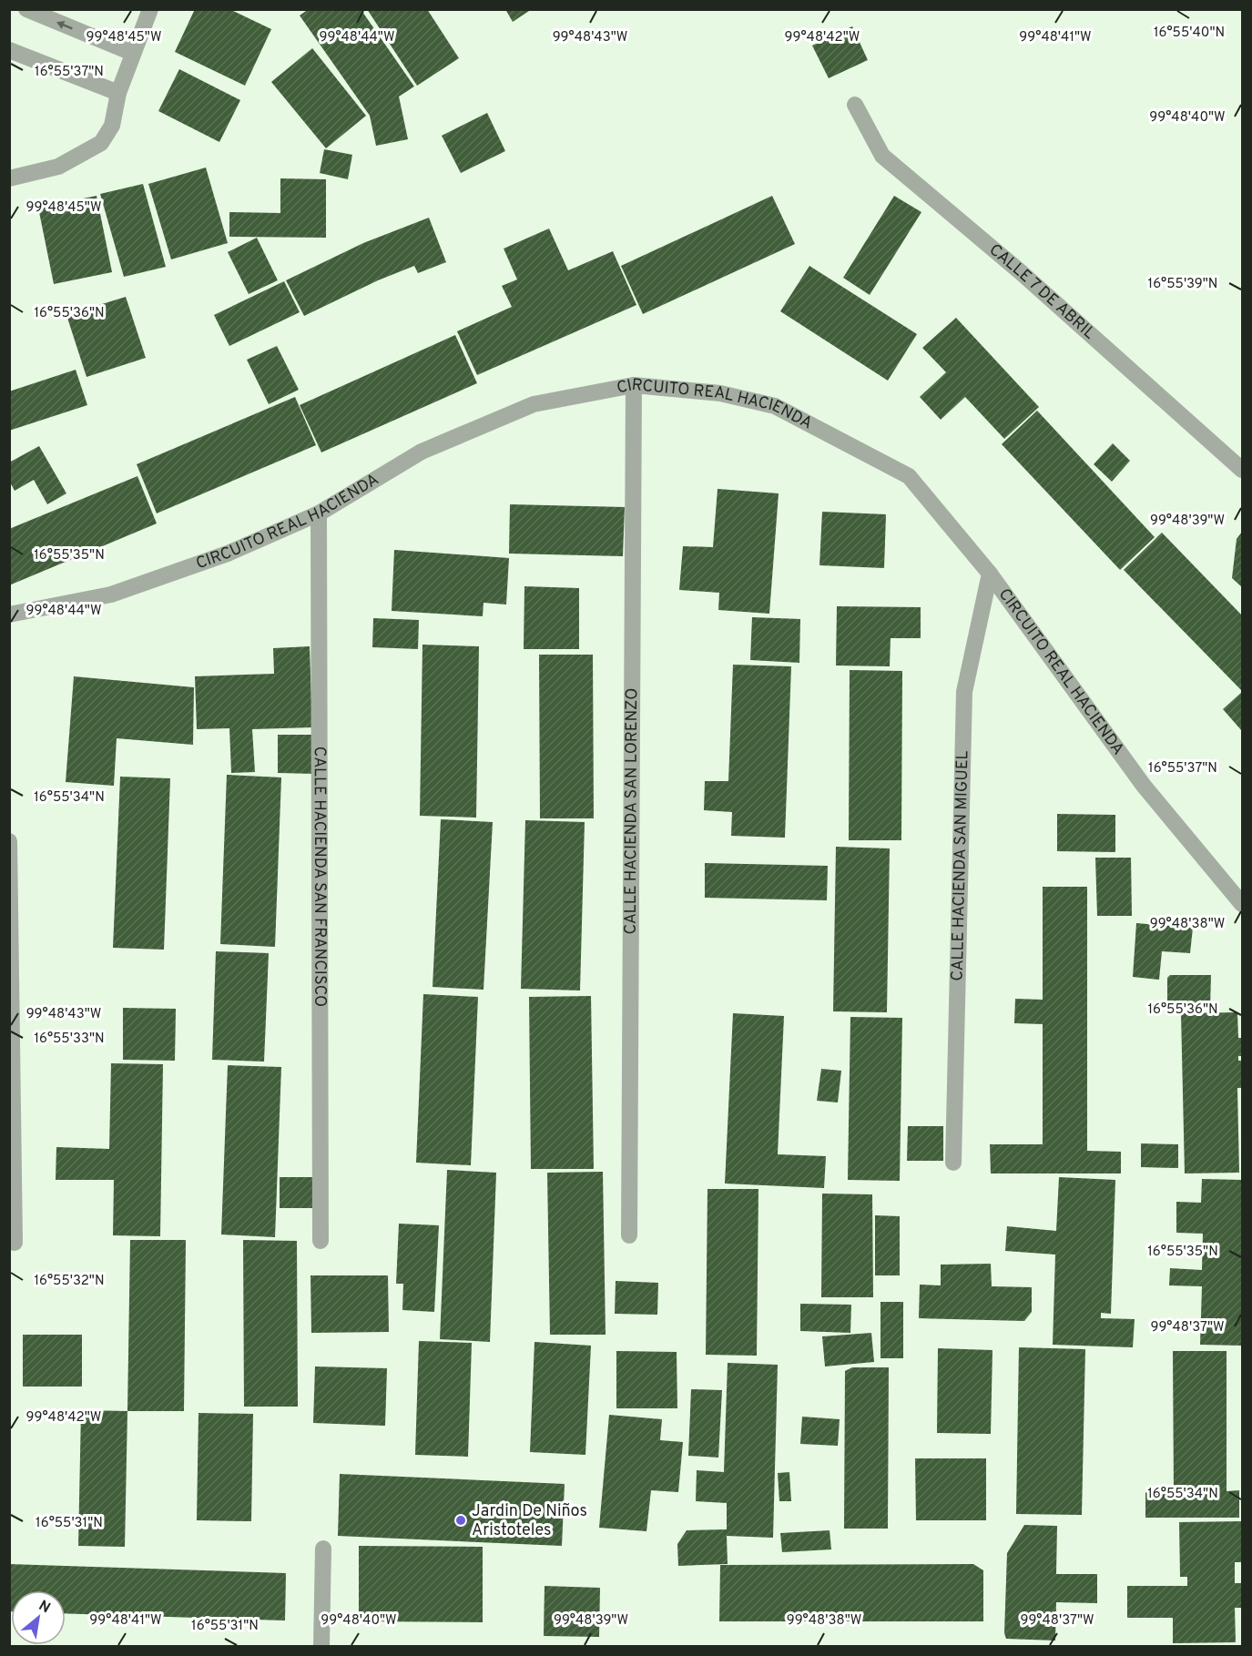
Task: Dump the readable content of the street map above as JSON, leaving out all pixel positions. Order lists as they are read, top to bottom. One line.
{"streets":{"street":["CALLE 7 DE ABRIL","CIRCUITO REAL HACIENDA","CALLE HACIENDA SAN LORENZO","CALLE HACIENDA SAN MIGUEL","CALLE HACIENDA SAN FRANCISCO"]},"crossings":[["CIRCUITO REAL HACIENDA","CALLE HACIENDA SAN LORENZO"],["CIRCUITO REAL HACIENDA","CALLE HACIENDA SAN MIGUEL"],["CIRCUITO REAL HACIENDA","CALLE HACIENDA SAN FRANCISCO"]],"places":["Jardin De Niños Aristoteles"],"north":"top right","coordinates":["16°55'40\"N","99°48'44\"W","99°48'42\"W","99°48'45\"W","99°48'43\"W","99°48'41\"W","16°55'37\"N","99°48'40\"W","16°55'39\"N","16°55'36\"N","99°48'39\"W","16°55'35\"N","16°55'34\"N","99°48'38\"W","16°55'33\"N","16°55'32\"N","99°48'37\"W","16°55'31\"N"]}
